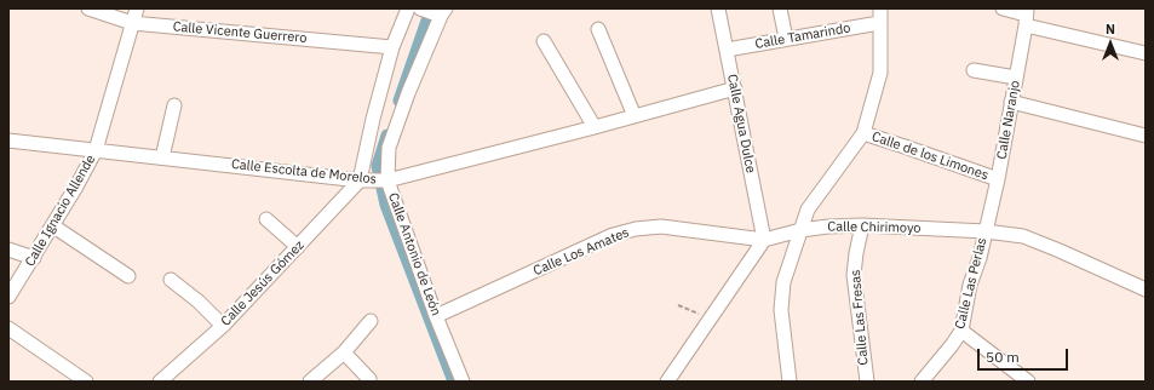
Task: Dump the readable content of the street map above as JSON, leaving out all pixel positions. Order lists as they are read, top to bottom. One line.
{"streets":{"street":["Calle Vicente Guerrero","Calle Tamarindo","Calle Naranjo","Calle Agua Dulce","Calle de los Limones","Calle Escolta de Morelos","Calle Ignacio Allende","Calle Chirimoyo","Calle Los Amates","Calle Antonio de León","Calle Jesús Gómez","Calle Las Perlas","Calle Las Fresas"]},"crossings":[["Calle Vicente Guerrero","Calle Ignacio Allende"],["Calle Tamarindo","Calle Agua Dulce"],["Calle Naranjo","Calle de los Limones"],["Calle Naranjo","Calle Chirimoyo"],["Calle Naranjo","Calle Las Perlas"],["Calle Agua Dulce","Calle Escolta de Morelos"],["Calle Agua Dulce","Calle Chirimoyo"],["Calle Agua Dulce","Calle Los Amates"],["Calle Escolta de Morelos","Calle Ignacio Allende"],["Calle Escolta de Morelos","Calle Antonio de León"],["Calle Escolta de Morelos","Calle Jesús Gómez"],["Calle Chirimoyo","Calle Los Amates"],["Calle Chirimoyo","Calle Las Perlas"],["Calle Chirimoyo","Calle Las Fresas"],["Calle Los Amates","Calle Antonio de León"],["Calle Antonio de León","Calle Jesús Gómez"]],"scale_bar":"50 m","north":"top"}
